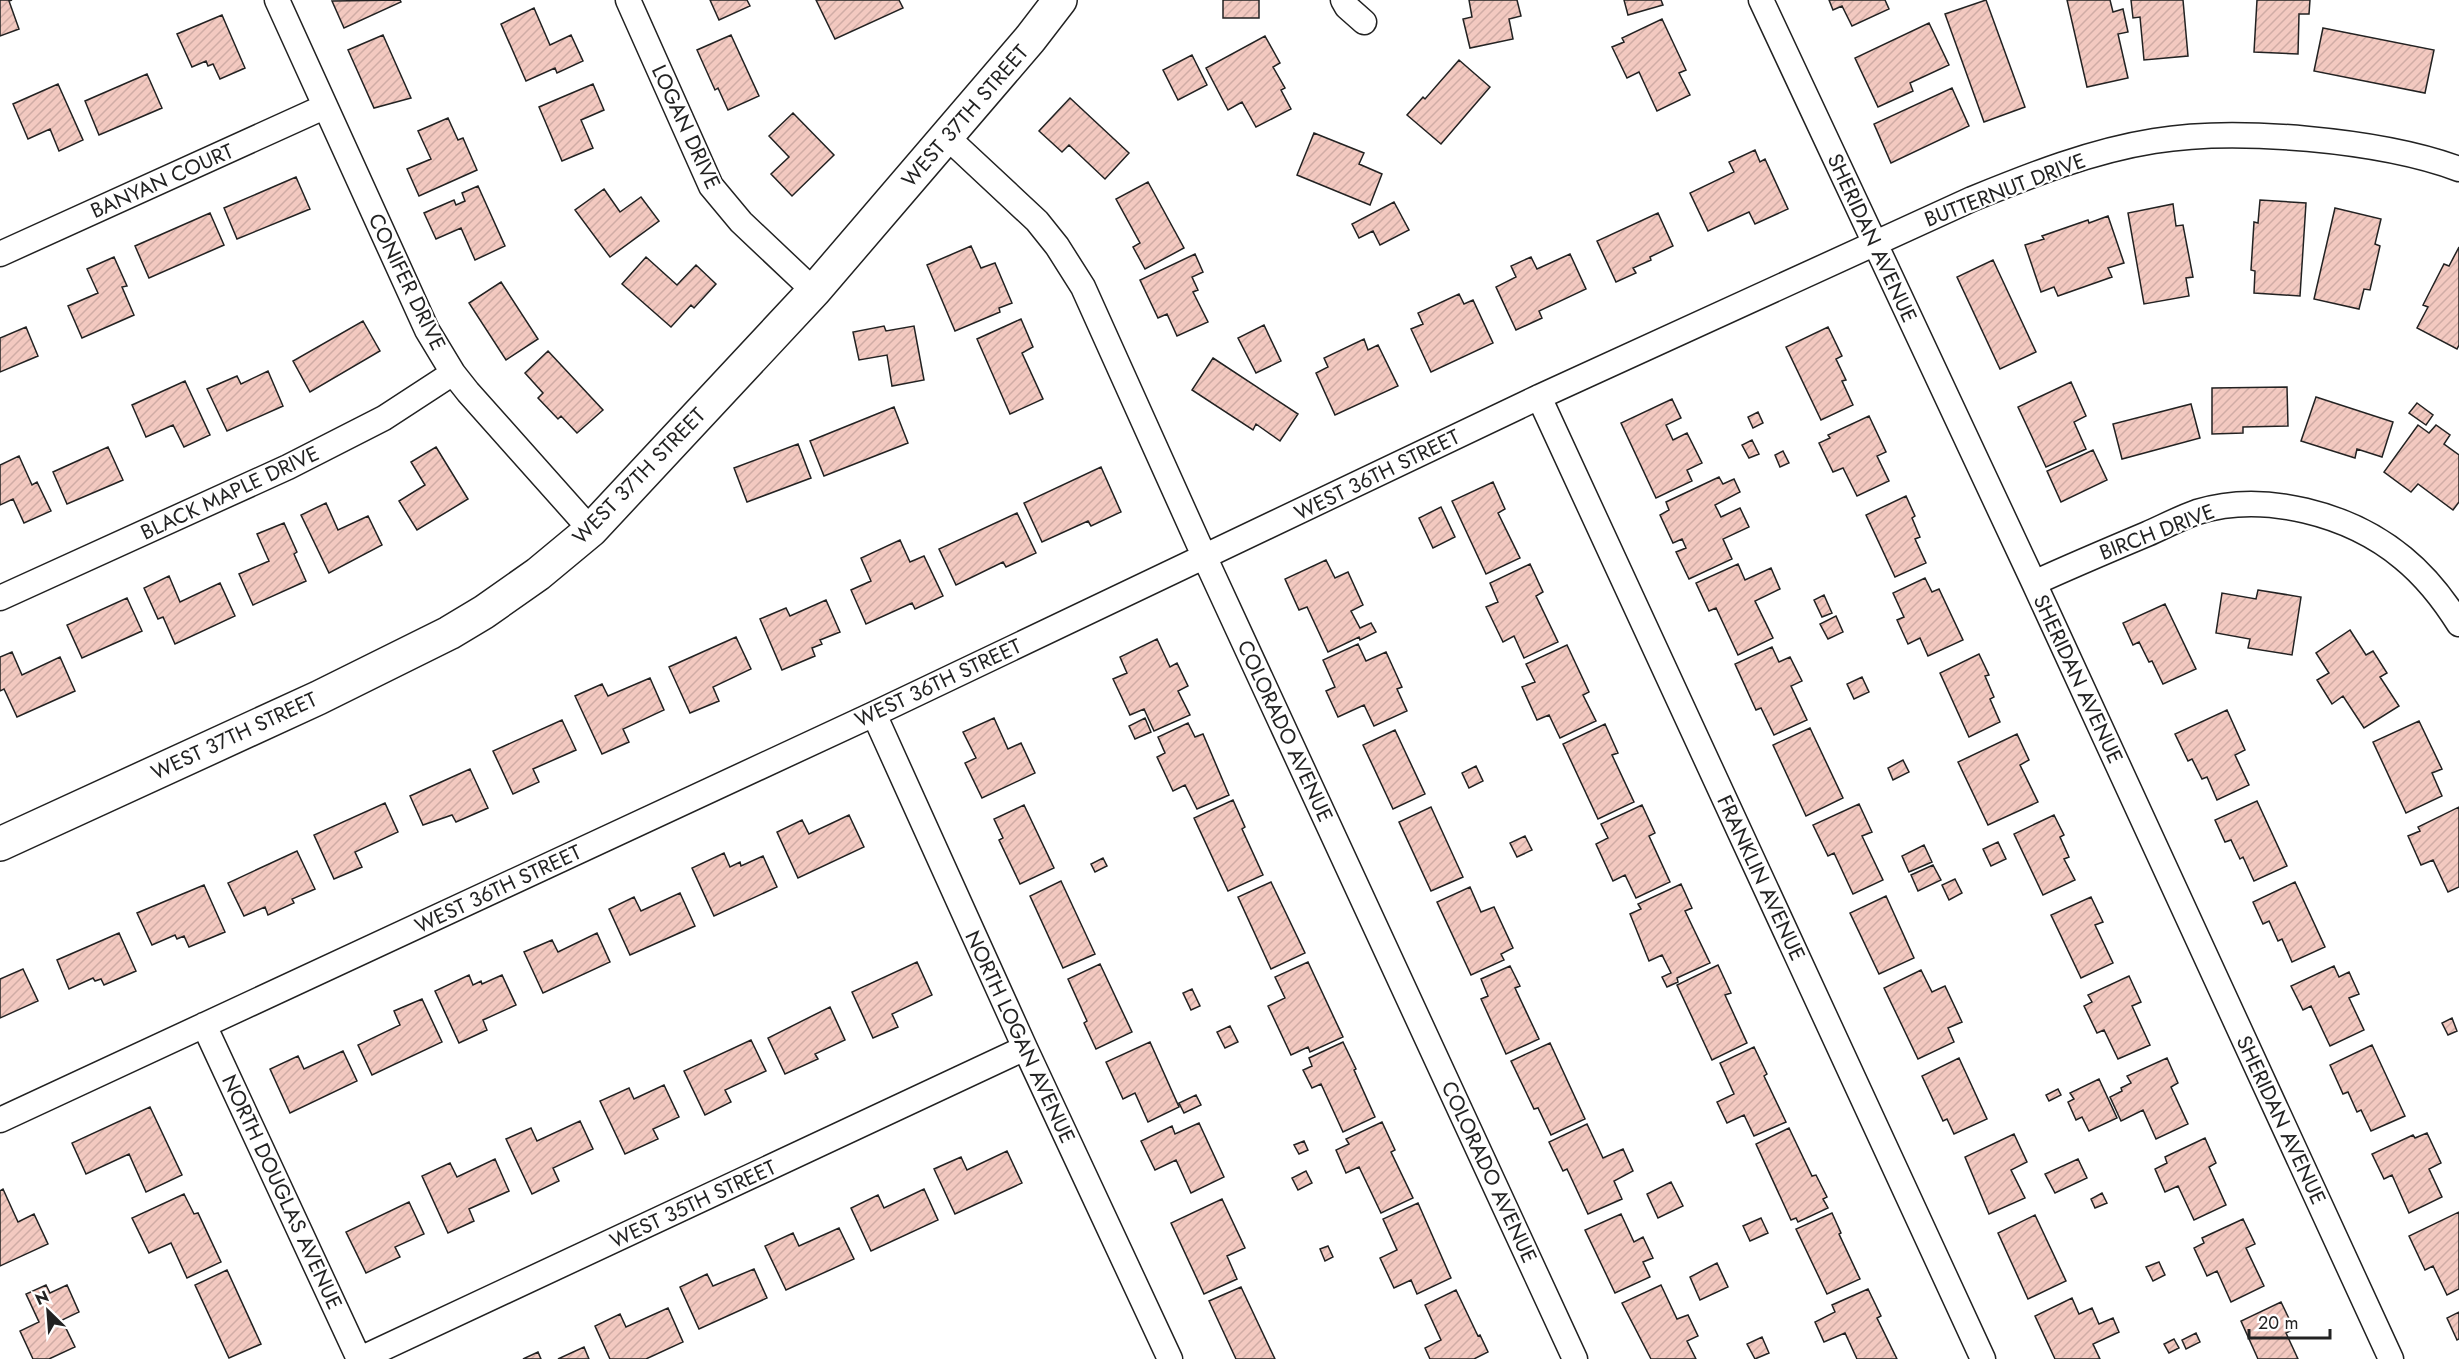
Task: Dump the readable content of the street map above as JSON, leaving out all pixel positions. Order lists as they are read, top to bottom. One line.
{"streets":{"street":["WEST 37TH STREET","LOGAN DRIVE","BANYAN COURT","BUTTERNUT DRIVE","SHERIDAN AVENUE","CONIFER DRIVE","WEST 36TH STREET","BLACK MAPLE DRIVE","BIRCH DRIVE","COLORADO AVENUE","FRANKLIN AVENUE","NORTH LOGAN AVENUE","NORTH DOUGLAS AVENUE","WEST 35TH STREET"]},"crossings":[["WEST 37TH STREET","LOGAN DRIVE"],["WEST 37TH STREET","CONIFER DRIVE"],["WEST 37TH STREET","COLORADO AVENUE"],["BANYAN COURT","CONIFER DRIVE"],["BUTTERNUT DRIVE","SHERIDAN AVENUE"],["BUTTERNUT DRIVE","WEST 36TH STREET"],["SHERIDAN AVENUE","WEST 36TH STREET"],["SHERIDAN AVENUE","BIRCH DRIVE"],["CONIFER DRIVE","BLACK MAPLE DRIVE"],["WEST 36TH STREET","COLORADO AVENUE"],["WEST 36TH STREET","FRANKLIN AVENUE"],["WEST 36TH STREET","NORTH LOGAN AVENUE"],["WEST 36TH STREET","NORTH DOUGLAS AVENUE"],["NORTH LOGAN AVENUE","WEST 35TH STREET"],["NORTH DOUGLAS AVENUE","WEST 35TH STREET"]],"scale_bar":"20 m","north":"top left"}
